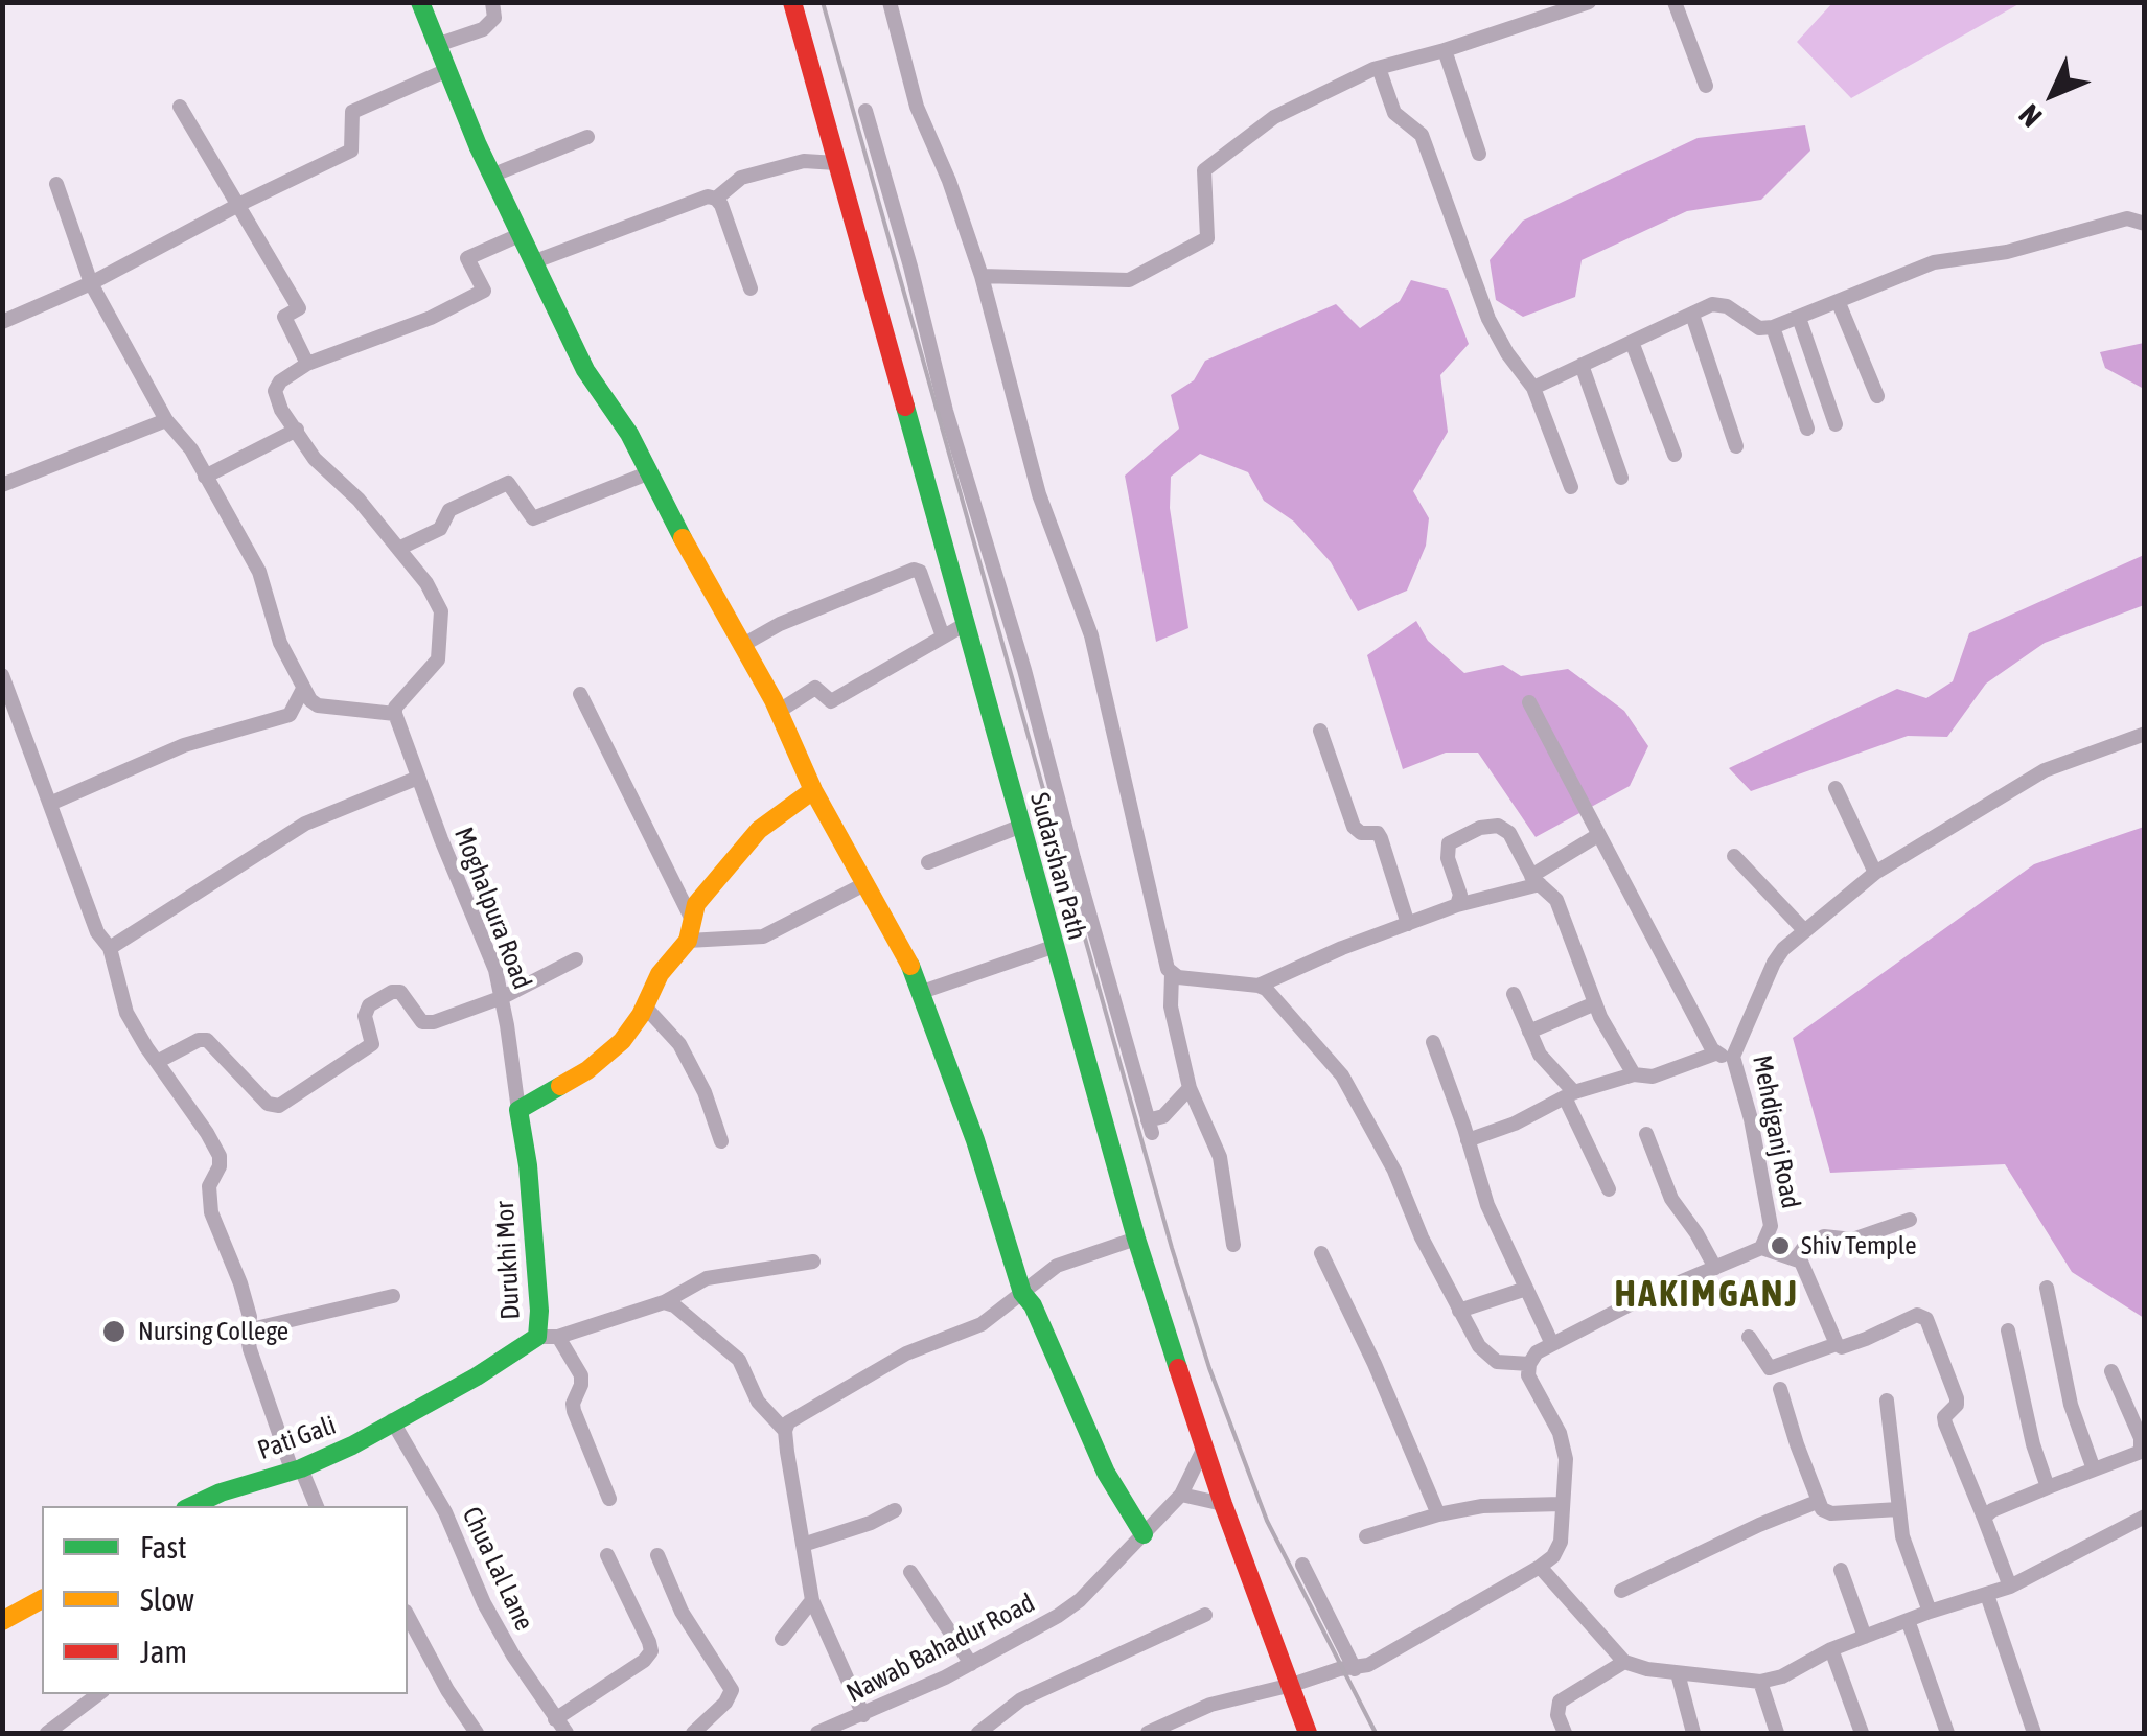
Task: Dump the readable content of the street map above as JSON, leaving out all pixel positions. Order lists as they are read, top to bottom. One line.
{"streets":{"street":["Sudarshan Path","Moghalpura Road","Mehdiganj Road","Durukhi Mor","Pati Gali","Chua Lal Lane","Nawab Bahadur Road"]},"crossings":[["Sudarshan Path","Nawab Bahadur Road"],["Moghalpura Road","Durukhi Mor"],["Durukhi Mor","Pati Gali"],["Pati Gali","Chua Lal Lane"]],"districts":["HAKIMGANJ"],"places":["Shiv Temple","Nursing College"],"legend":["Fast","Slow","Jam"],"north":"bottom left"}
